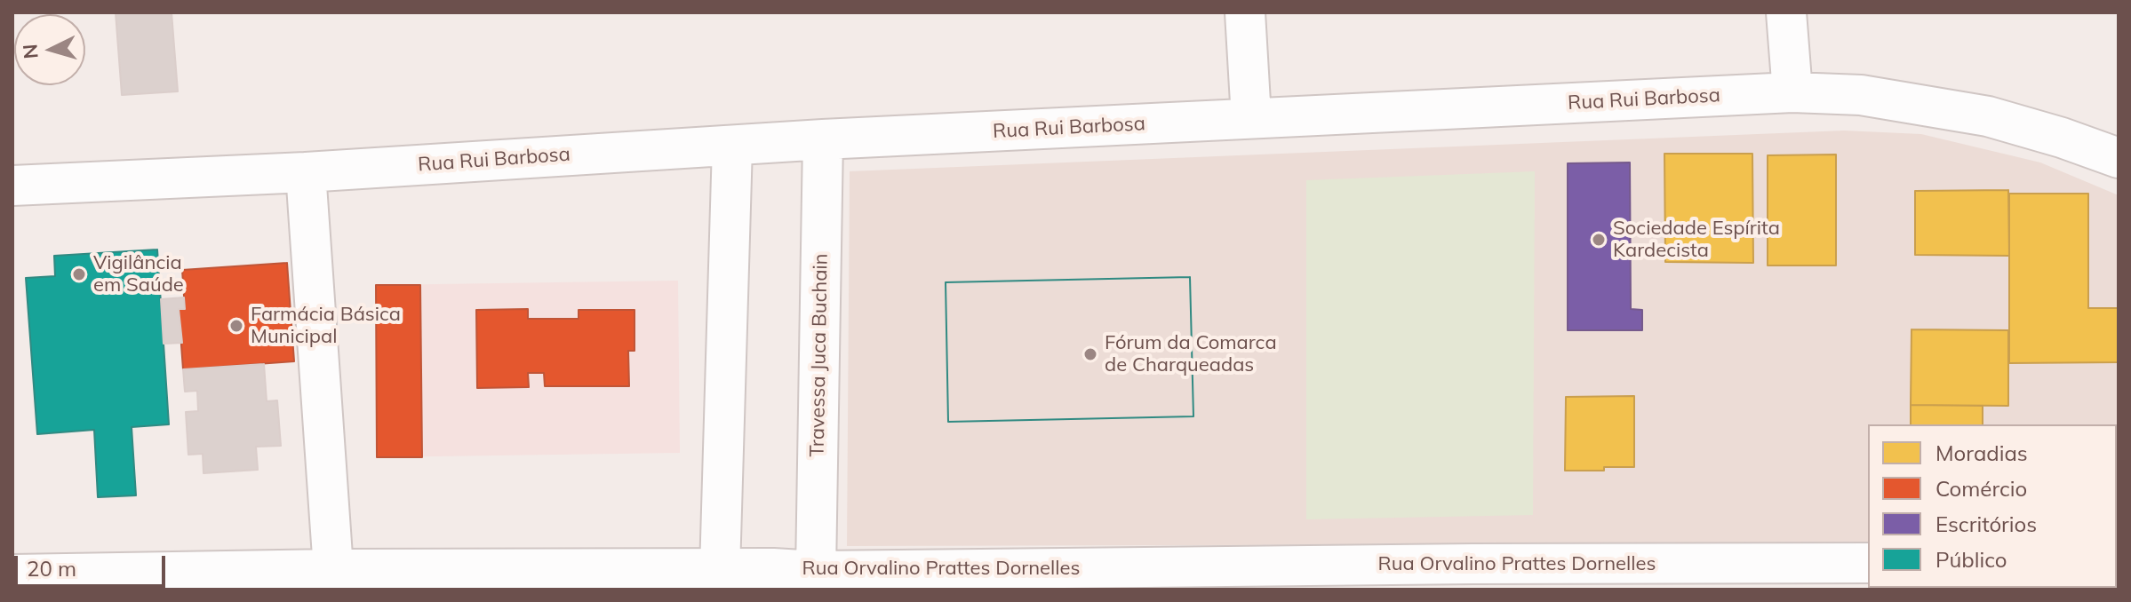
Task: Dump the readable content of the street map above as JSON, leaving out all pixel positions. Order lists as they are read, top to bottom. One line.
{"streets":{"street":["Rua Rui Barbosa","Travessa Juca Buchain","Rua Orvalino Prattes Dornelles"]},"crossings":[["Rua Rui Barbosa","Travessa Juca Buchain"],["Travessa Juca Buchain","Rua Orvalino Prattes Dornelles"]],"places":["Sociedade Espírita Kardecista","Vigilância em Saúde","Farmácia Básica Municipal","Fórum da Comarca de Charqueadas"],"legend":["Moradias","Comércio","Escritórios","Público"],"scale_bar":"20 m","north":"left"}
